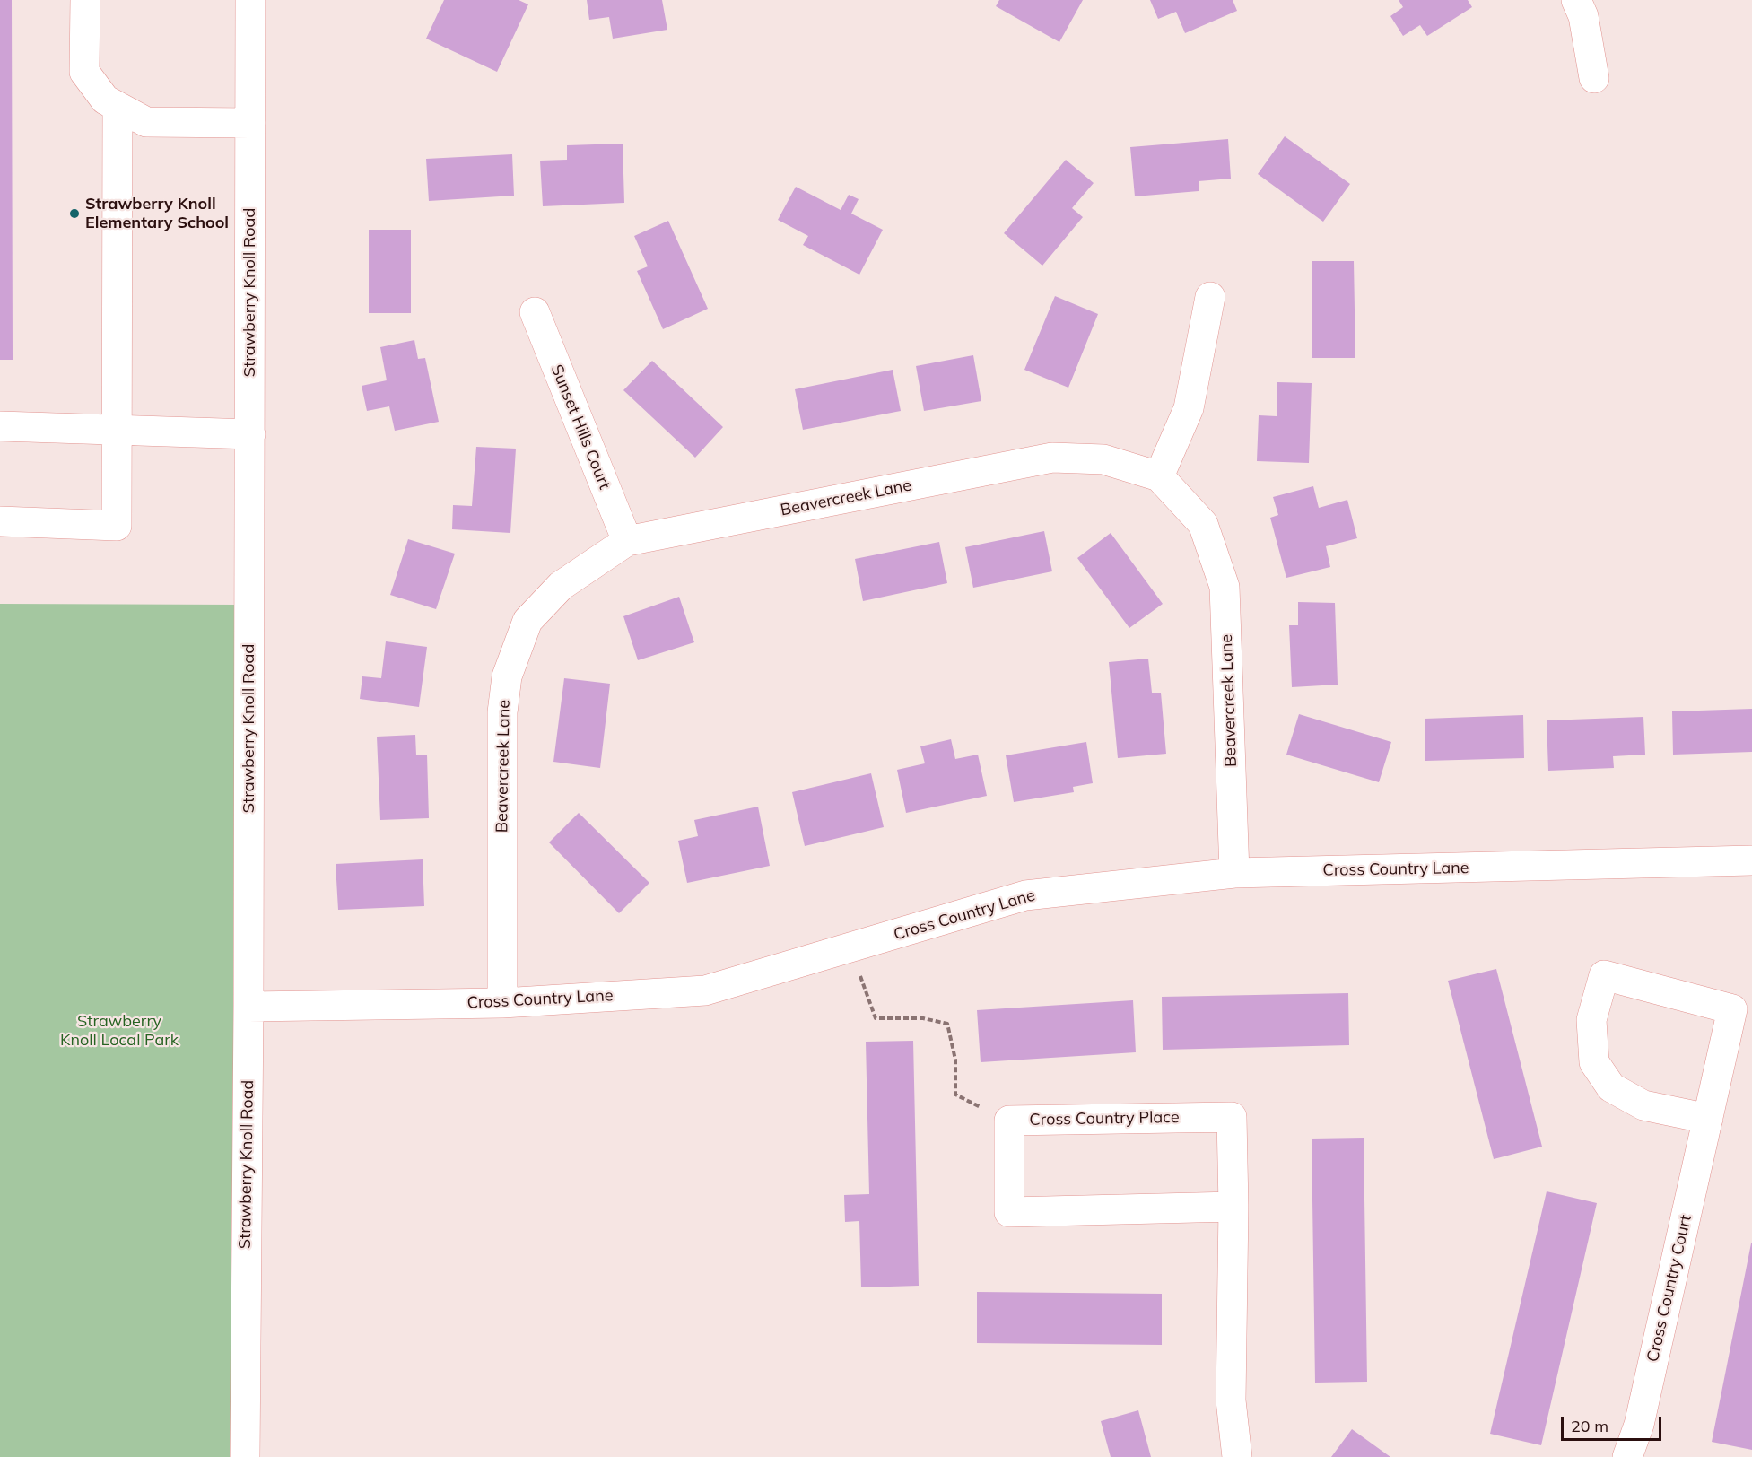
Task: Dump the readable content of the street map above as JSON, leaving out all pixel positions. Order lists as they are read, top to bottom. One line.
{"streets":{"street":["Strawberry Knoll Road","Sunset Hills Court","Beavercreek Lane","Cross Country Lane","Cross Country Place","Cross Country Court"]},"crossings":[["Strawberry Knoll Road","Cross Country Lane"],["Sunset Hills Court","Beavercreek Lane"],["Beavercreek Lane","Cross Country Lane"]],"parks":["Strawberry Knoll Local Park"],"places":["Strawberry Knoll Elementary School"],"scale_bar":"20 m"}
